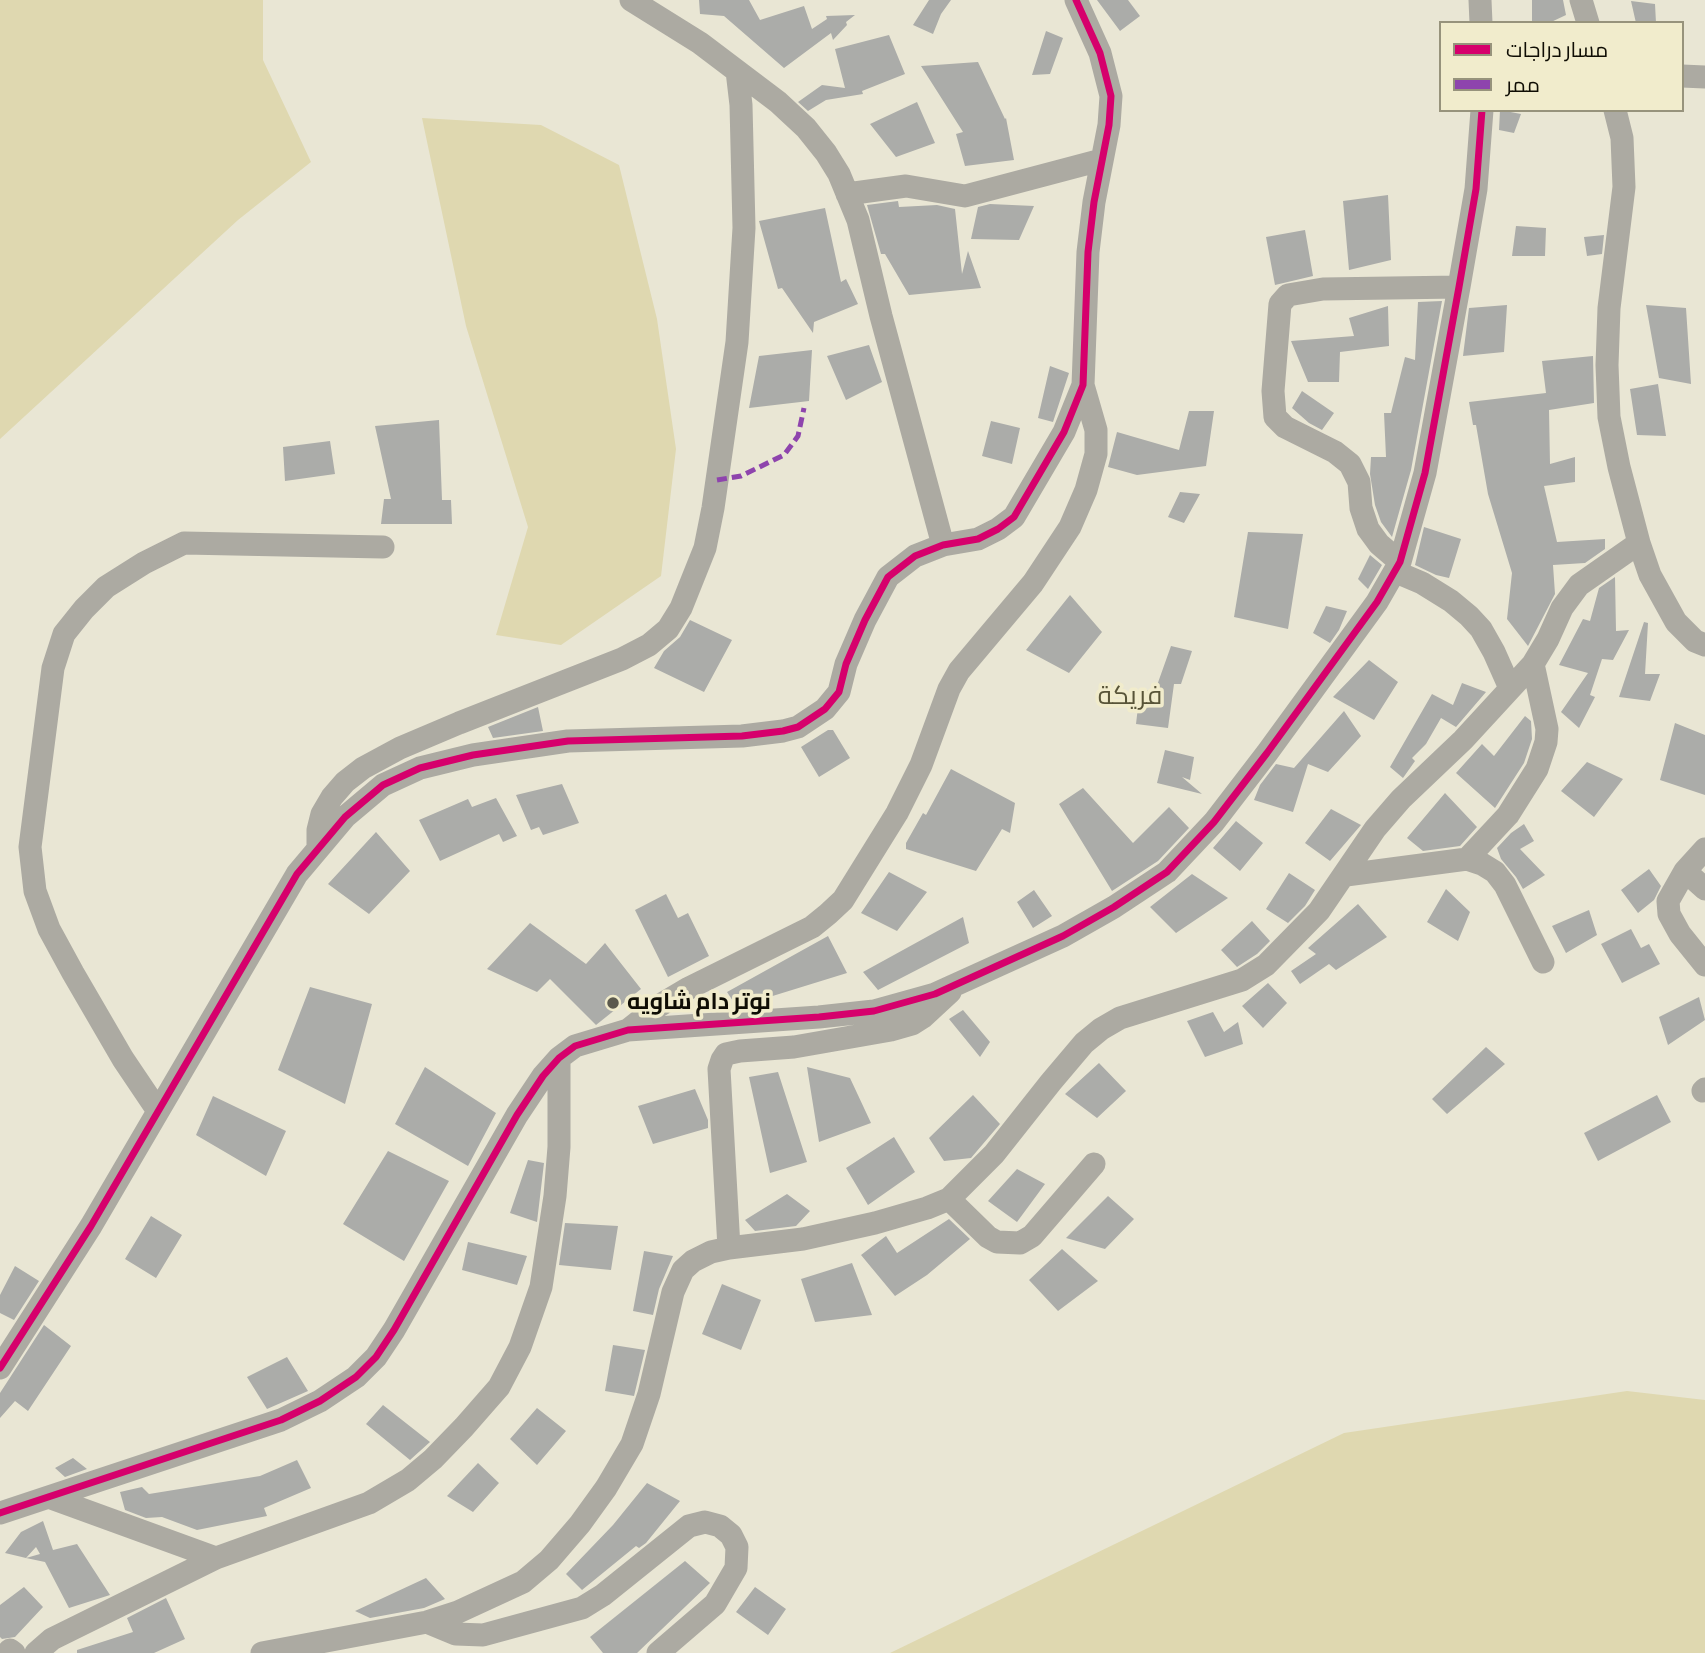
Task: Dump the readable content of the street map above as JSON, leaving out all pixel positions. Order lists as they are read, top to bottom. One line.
{"districts":["فريكة"],"places":["نوتر دام شاويه"],"legend":["مسار دراجات","ممر"]}
